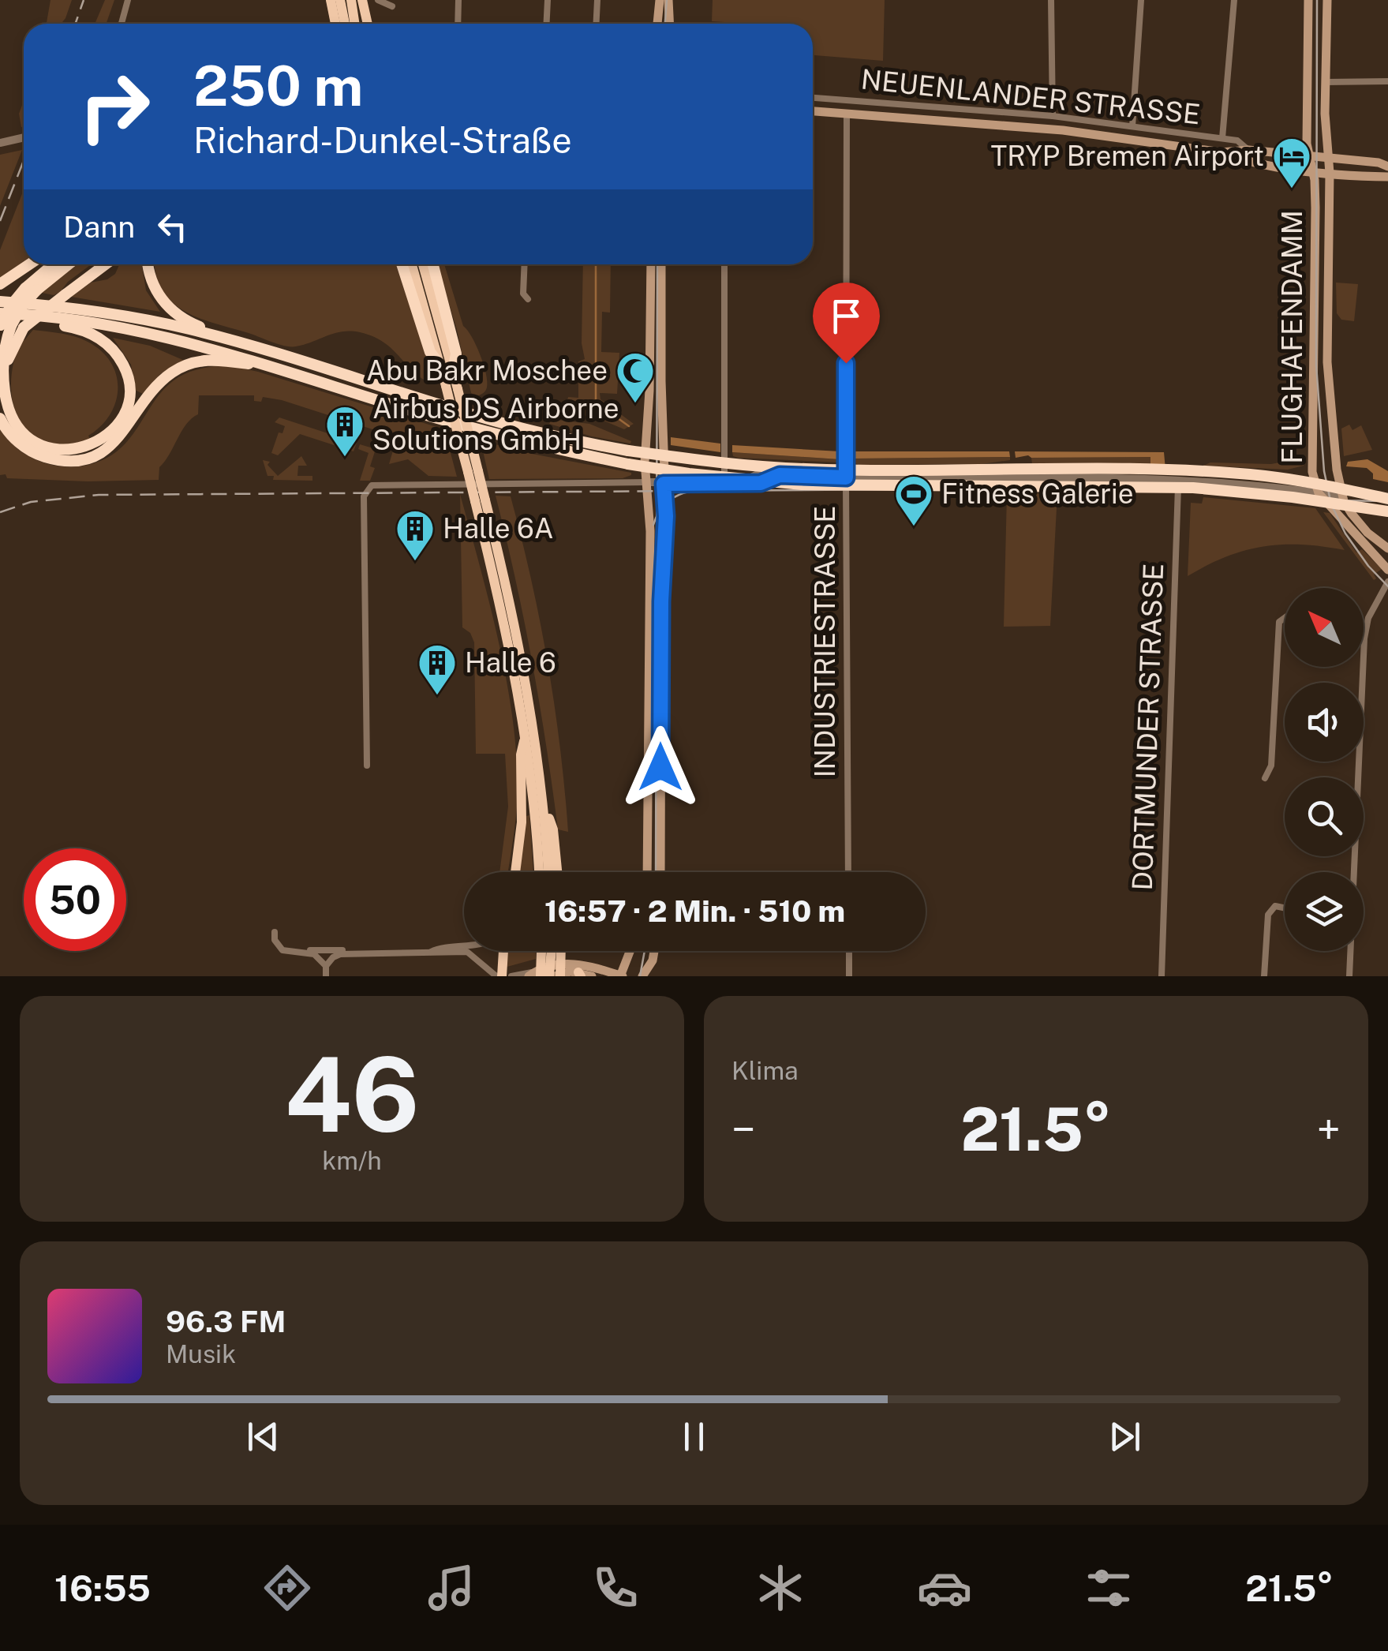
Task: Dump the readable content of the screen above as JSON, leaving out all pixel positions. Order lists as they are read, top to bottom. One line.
{"streets":{"main road":["NEUENLANDER STRASSE","FLUGHAFENDAMM"],"street":["INDUSTRIESTRASSE","DORTMUNDER STRASSE"]},"crossings":[["NEUENLANDER STRASSE","FLUGHAFENDAMM"],["NEUENLANDER STRASSE","INDUSTRIESTRASSE"]],"places":{"hotel":["TRYP Bremen Airport"],"mosque":["Abu Bakr Moschee"],"building":["Airbus DS Airborne Solutions GmbH","Halle 6A","Halle 6"],"sports":["Fitness Galerie"]},"north":"top left","page":{"turn":["250 m","Richard-Dunkel-Straße"],"then":"Dann","limit":"50","trip":"16:57 · 2 Min. · 510 m","tile":[["46","km/h"],"Klima"],"heat":["−","21.5°","+"],"song":["96.3 FM","Musik"],"tabs":["16:55","21.5°"]}}
